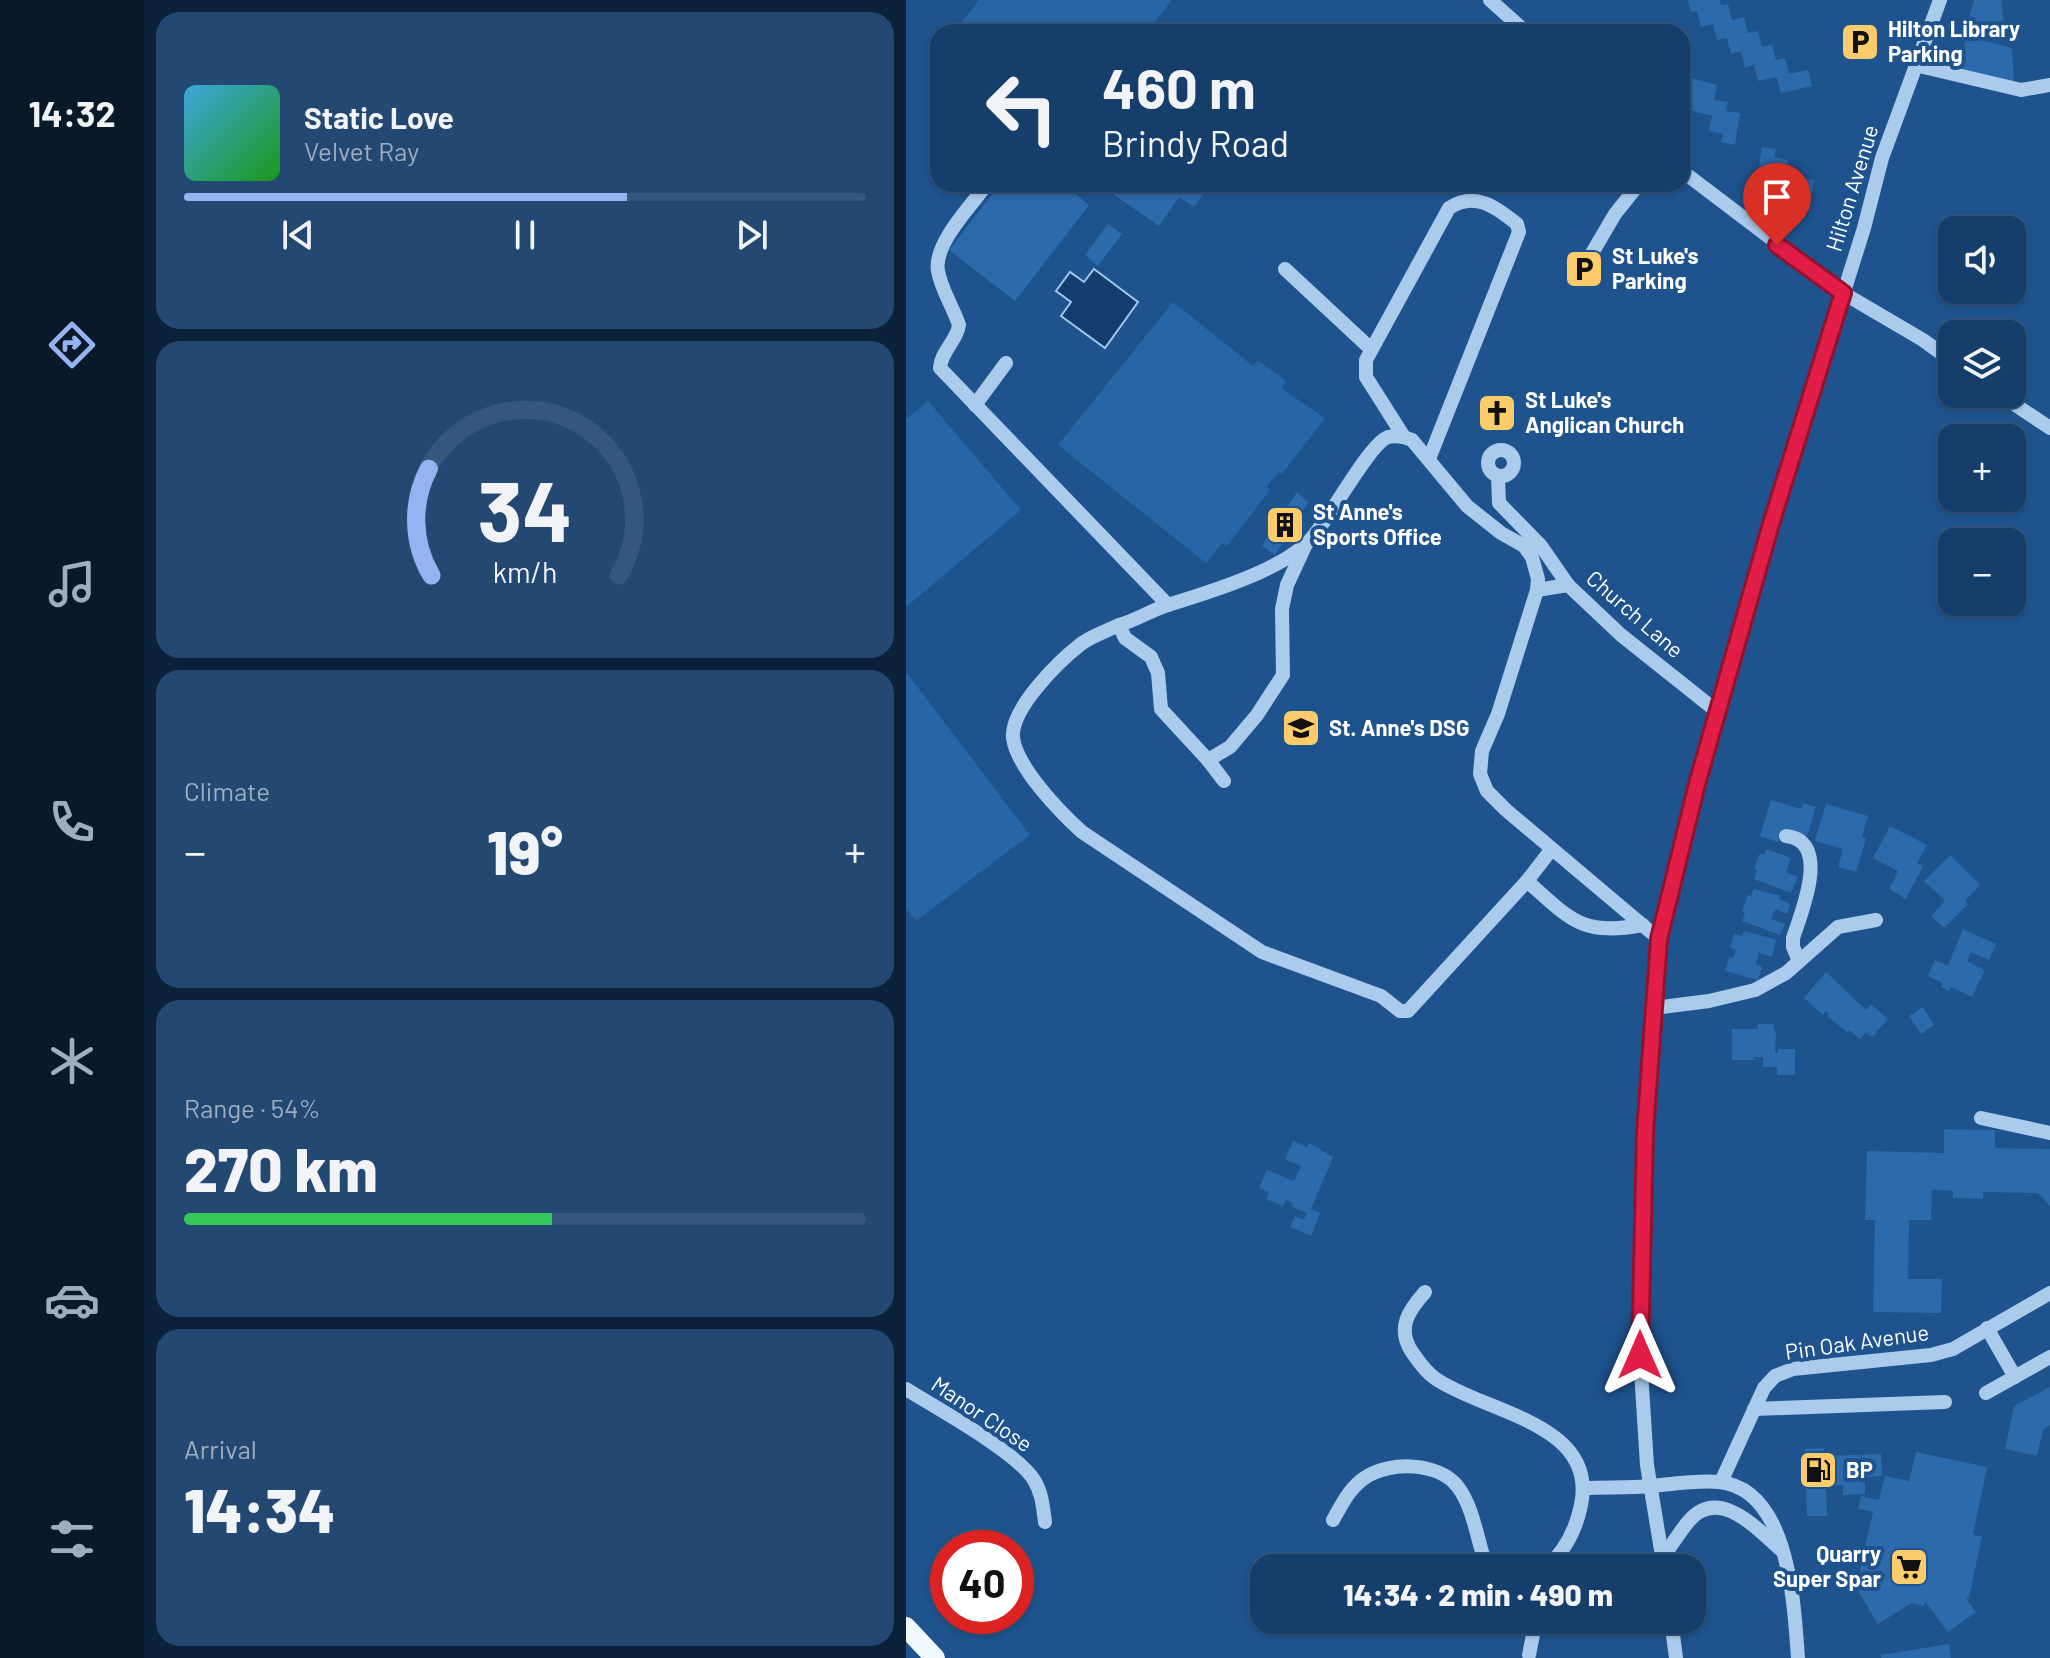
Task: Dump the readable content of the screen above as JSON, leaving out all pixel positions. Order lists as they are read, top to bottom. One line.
{"streets":{"street":["Hilton Avenue","Church Lane","Pin Oak Avenue","Manor Close"]},"crossings":[["Hilton Avenue","Church Lane"]],"places":{"parking":["Hilton Library Parking","St Luke's Parking"],"church":["St Luke's Anglican Church"],"building":["St Anne's Sports Office"],"school or university":["St. Anne's DSG"],"fuel station":["BP"],"supermarket":["Quarry Super Spar"]},"page":{"tabs":"14:32","turn":["460 m","Brindy Road"],"song":["Static Love","Velvet Ray"],"map_buttons":["+","−"],"tile":["Climate",["Range · 54%","270 km"],["Arrival","14:34"]],"heat":["−","19°","+"],"limit":"40","trip":"14:34 · 2 min · 490 m","gauge":["34","km/h"]}}
